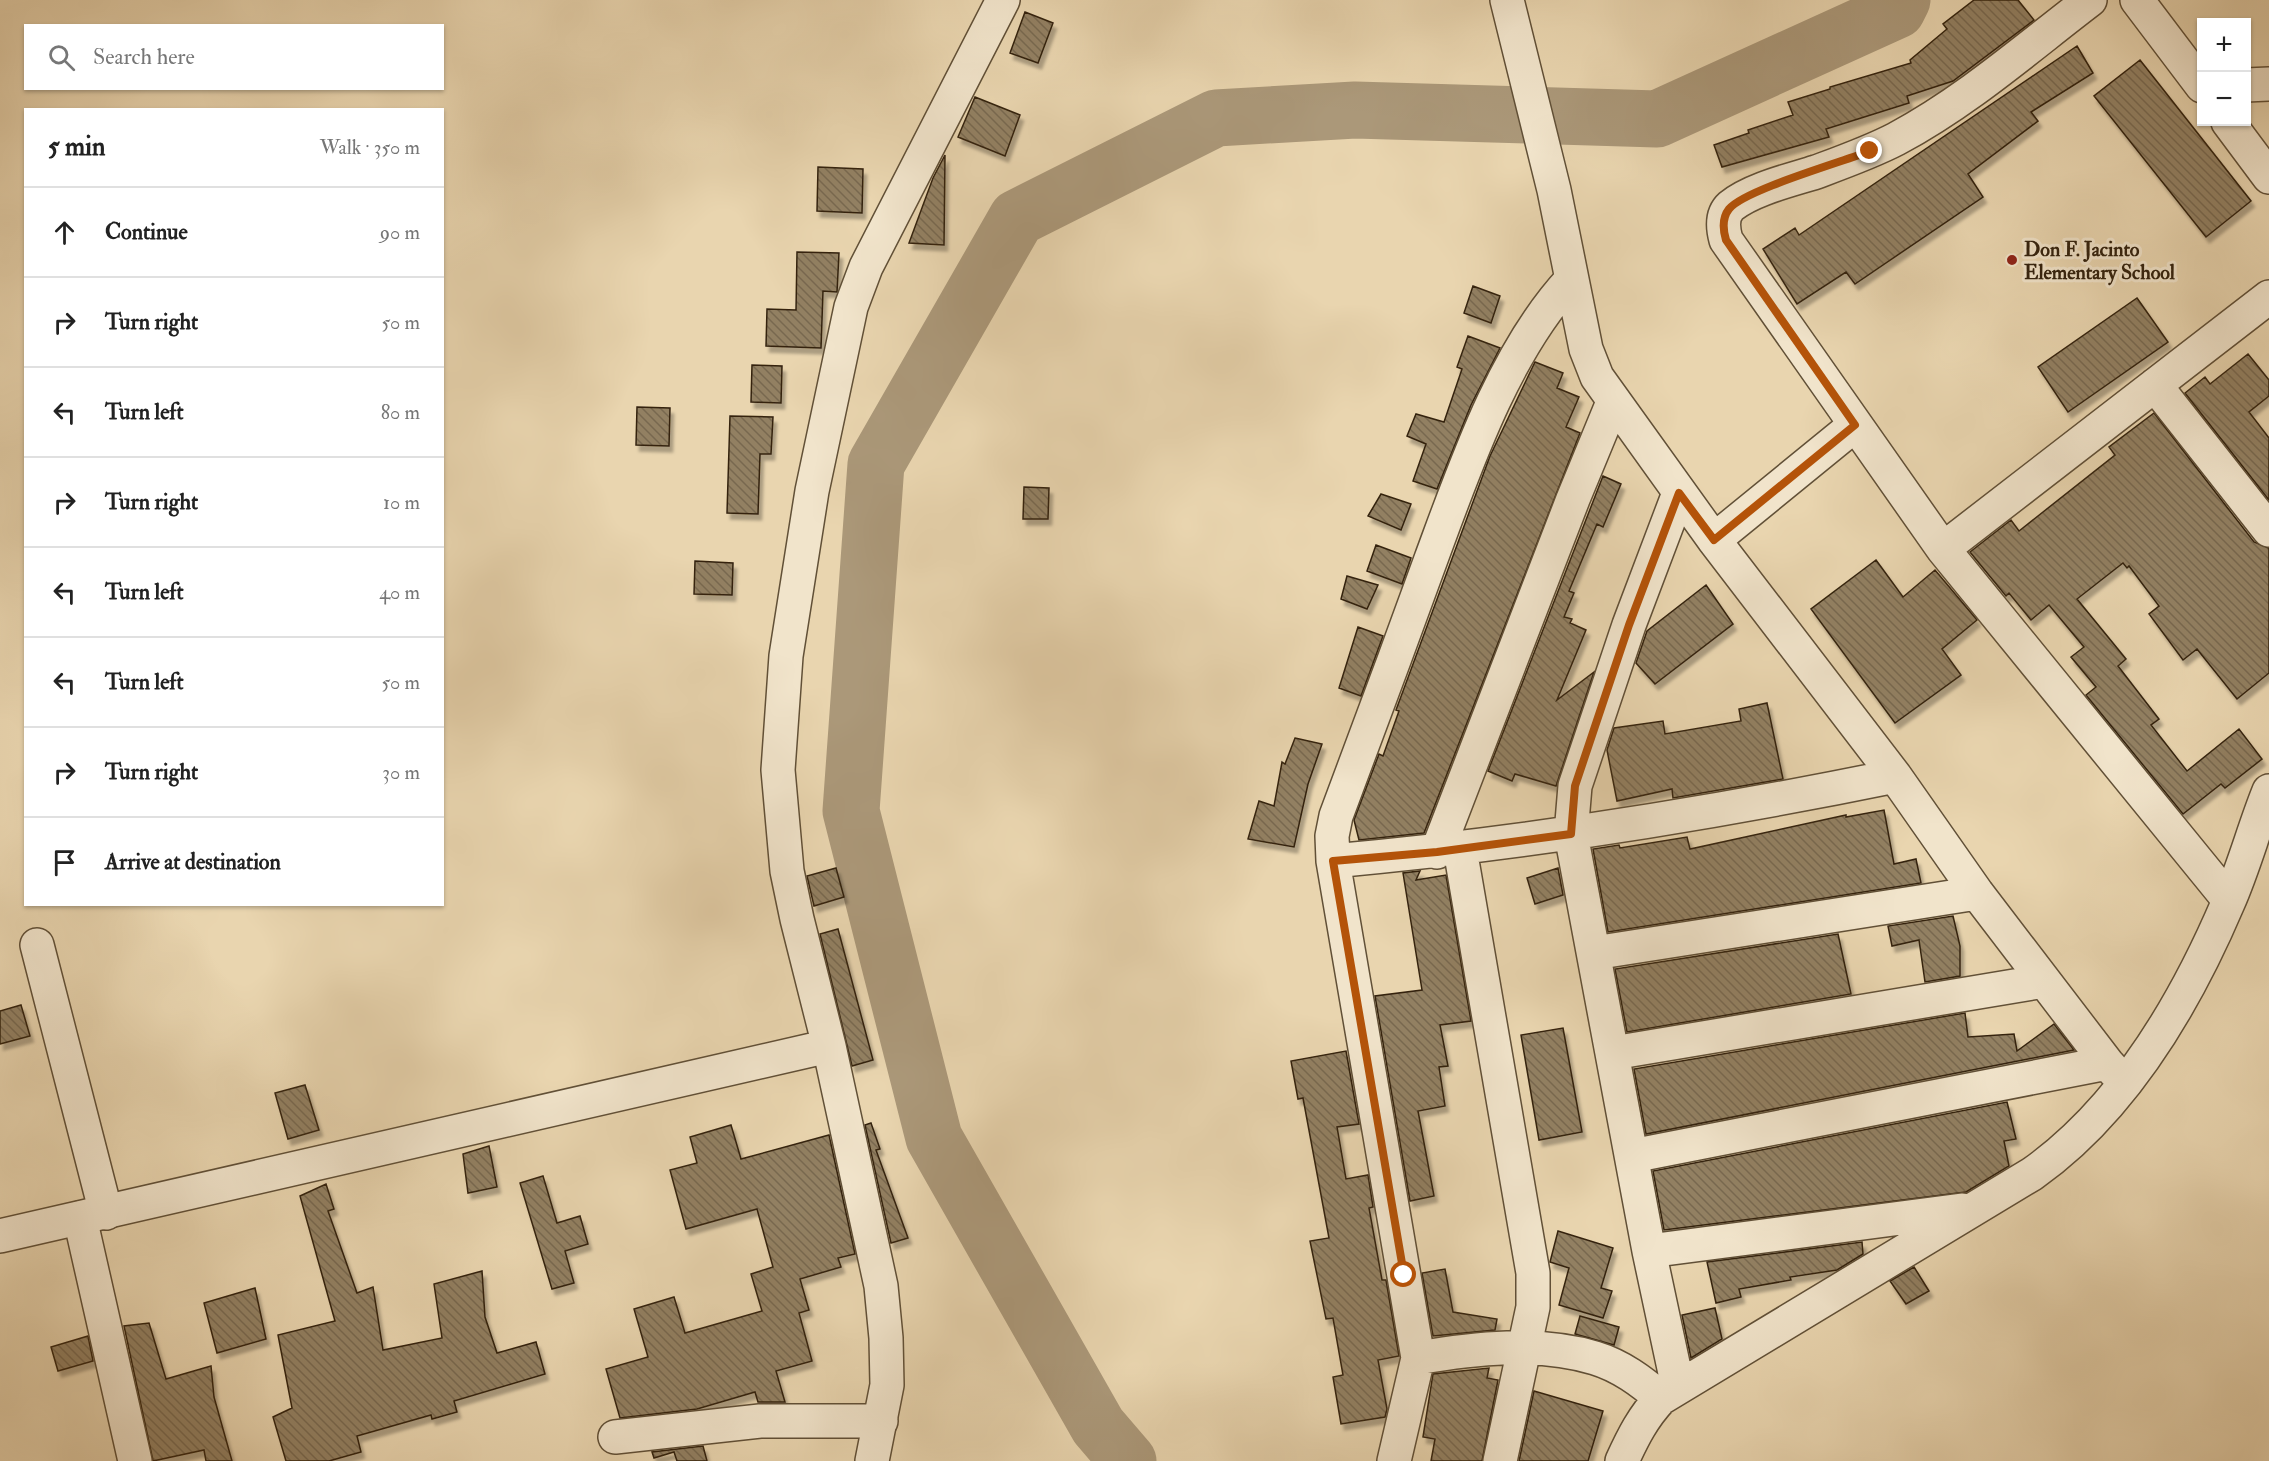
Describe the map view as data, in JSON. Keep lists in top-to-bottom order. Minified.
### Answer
{"places":["Don F. Jacinto Elementary School"],"page":{"map_buttons":["+","−"],"search":"Search here","heading":["5 min","Walk · 350 m"],"list":[["Continue","90 m"],["Turn right","50 m"],["Turn left","80 m"],["Turn right","10 m"],["Turn left","40 m"],["Turn left","50 m"],["Turn right","30 m"],"Arrive at destination"]}}
